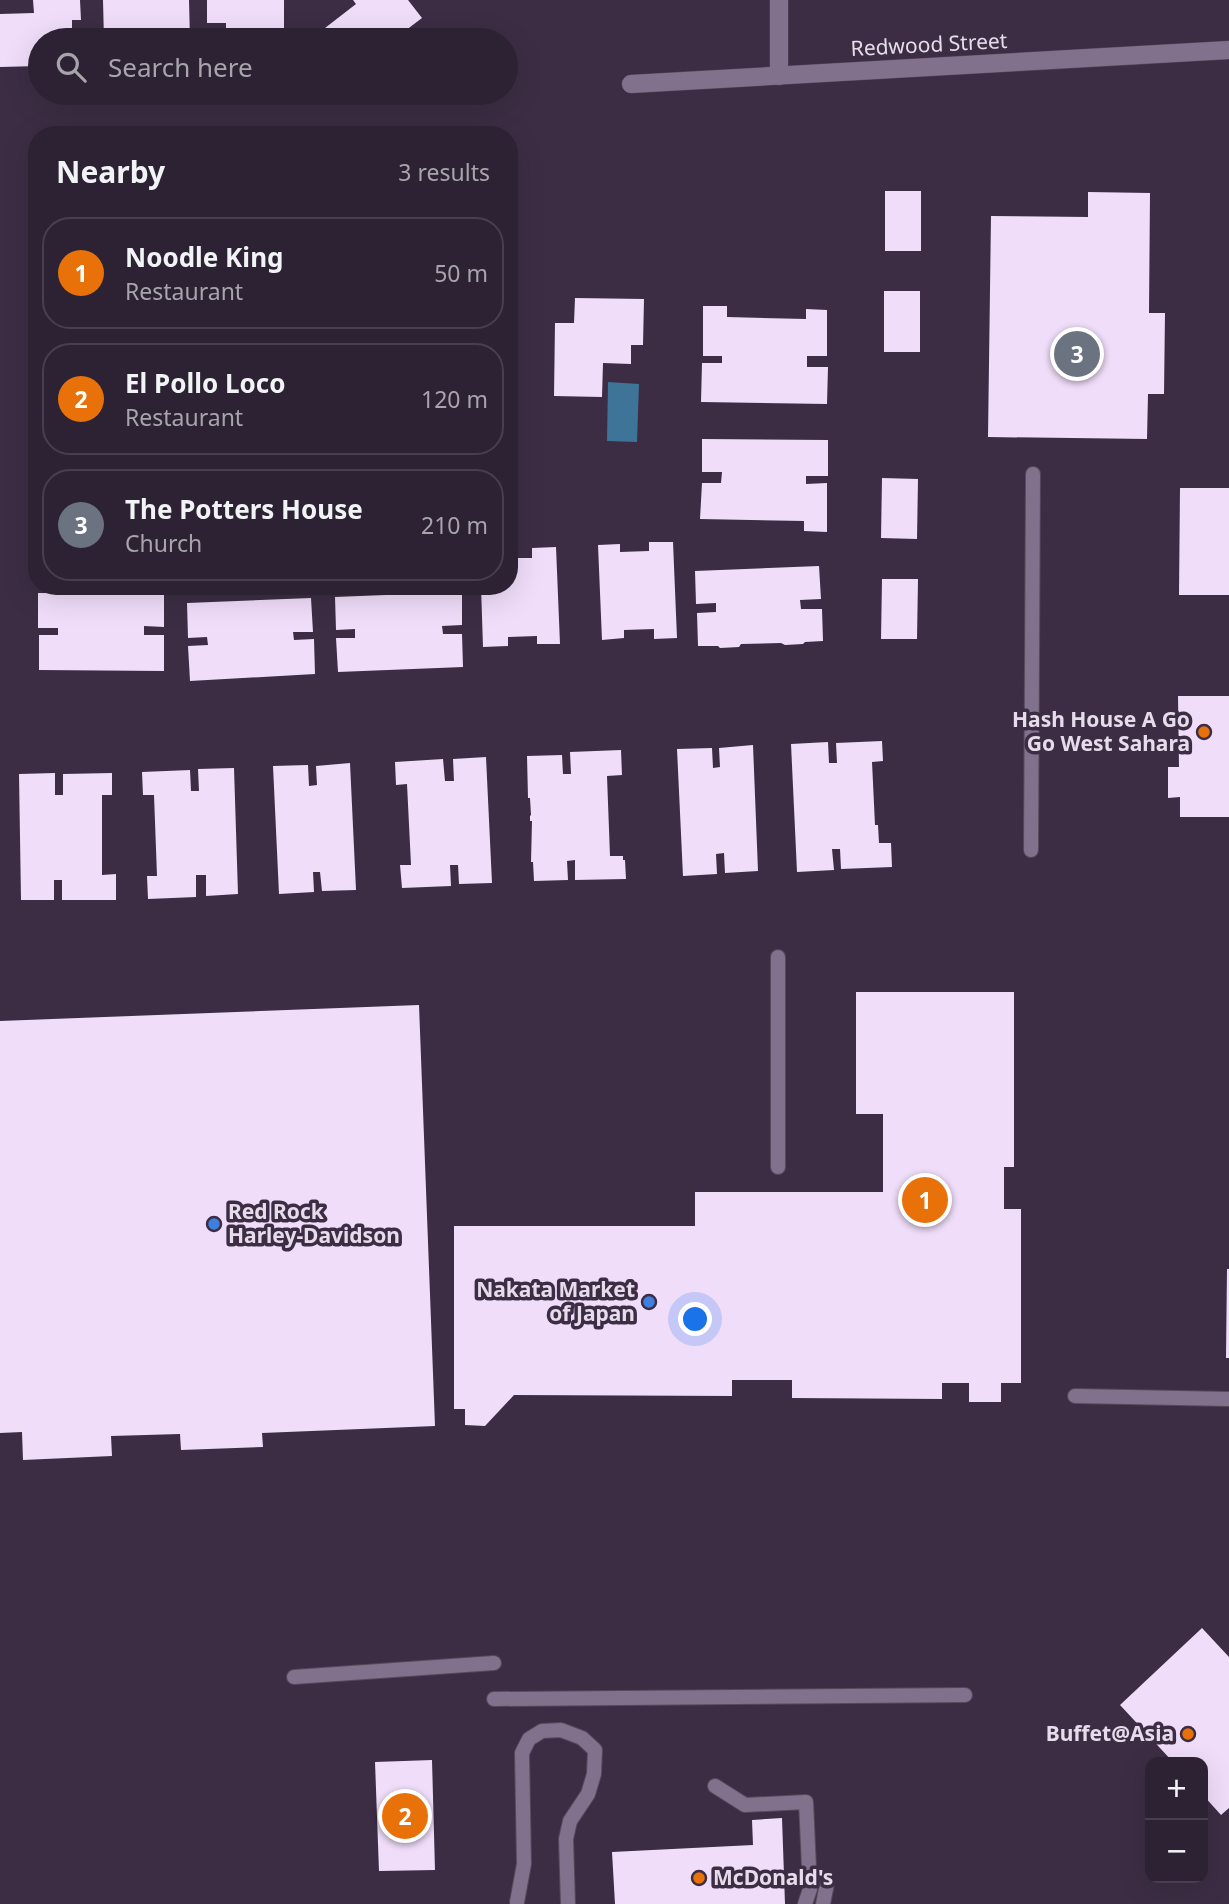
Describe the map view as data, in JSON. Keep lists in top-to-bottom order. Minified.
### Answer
{"streets":{"street":["Redwood Street"]},"places":["Hash House A Go Go West Sahara","Red Rock Harley-Davidson","Nakata Market of Japan","Buffet@Asia","McDonald's"],"page":{"search":"Search here","heading":["Nearby","3 results"],"list":[{"mark":"1","name":"Noodle King","note":"Restaurant","value":"50 m"},{"mark":"2","name":"El Pollo Loco","note":"Restaurant","value":"120 m"},{"mark":"3","name":"The Potters House","note":"Church","value":"210 m"}],"pins":["3","1","2"],"map_buttons":["+","−"]}}
